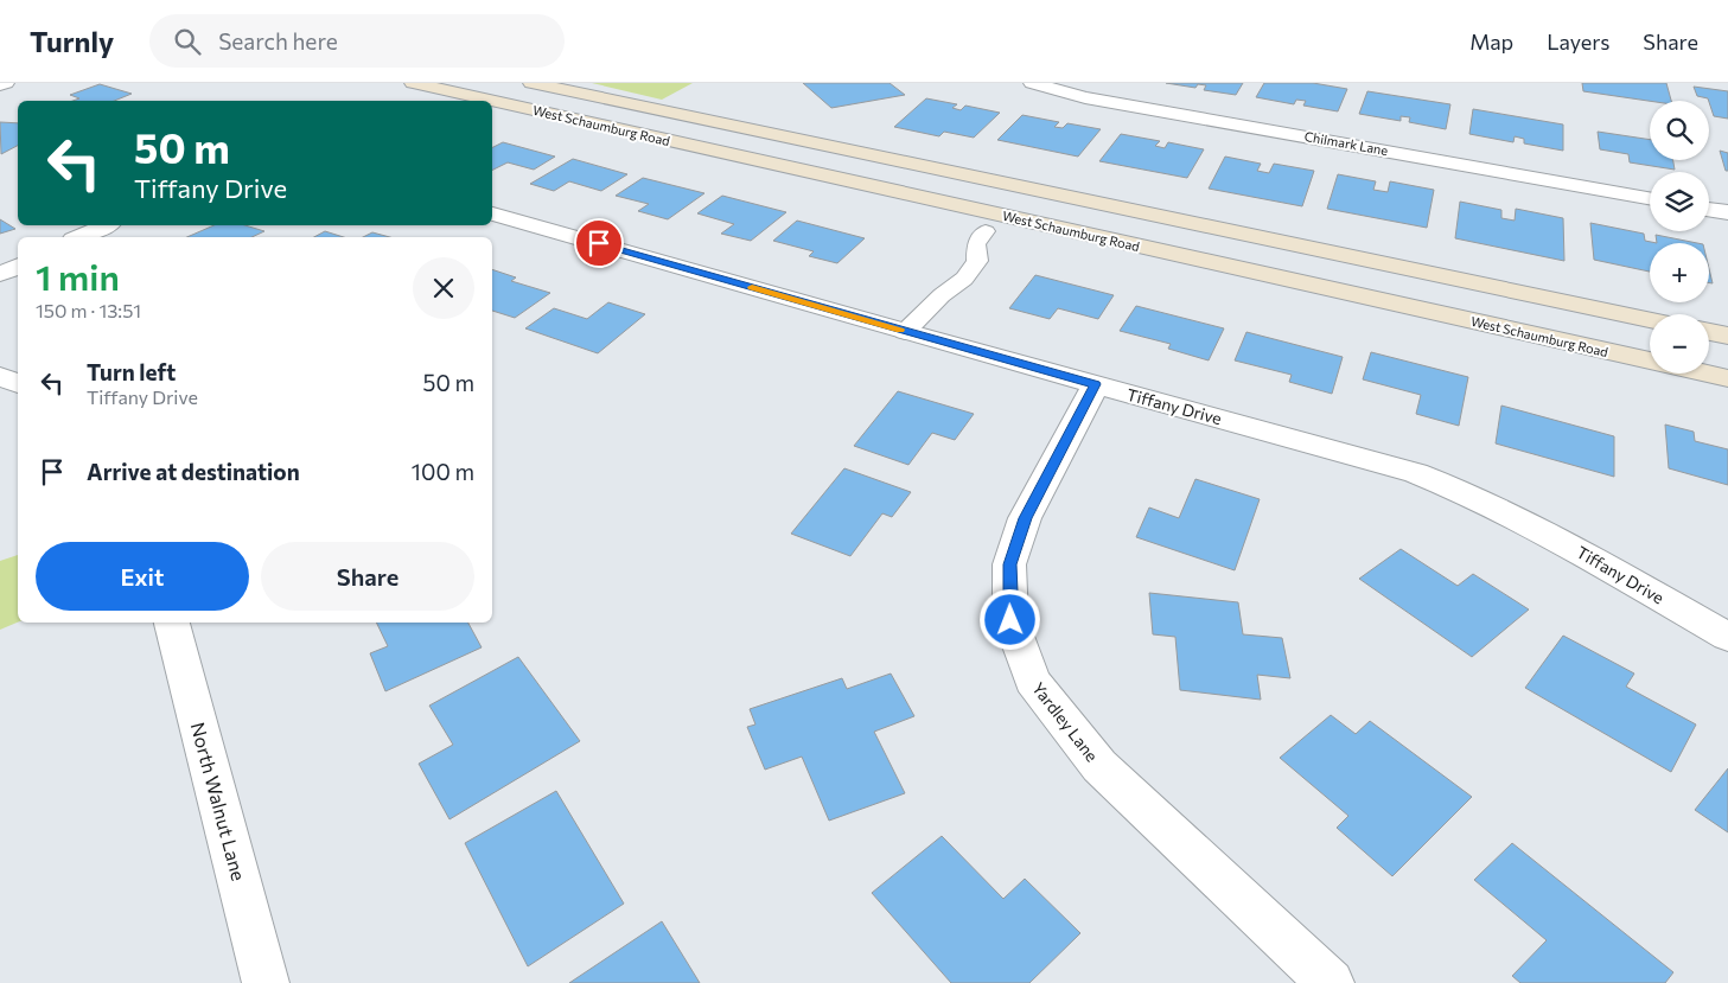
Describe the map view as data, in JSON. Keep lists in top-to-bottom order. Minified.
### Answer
{"streets":{"main road":["West Schaumburg Road"],"street":["Chilmark Lane","Tiffany Drive","Yardley Lane","North Walnut Lane"]},"crossings":[["Tiffany Drive","Yardley Lane"]],"page":{"header":"Turnly","search":"Search here","nav":["Map","Layers","Share"],"map_buttons":["+","−"],"turn":["50 m","Tiffany Drive"],"heading":["1 min","150 m · 13:51"],"list":[{"name":"Turn left","note":"Tiffany Drive","value":"50 m"},{"name":"Arrive at destination","value":"100 m"}],"buttons":["Exit","Share"]}}
